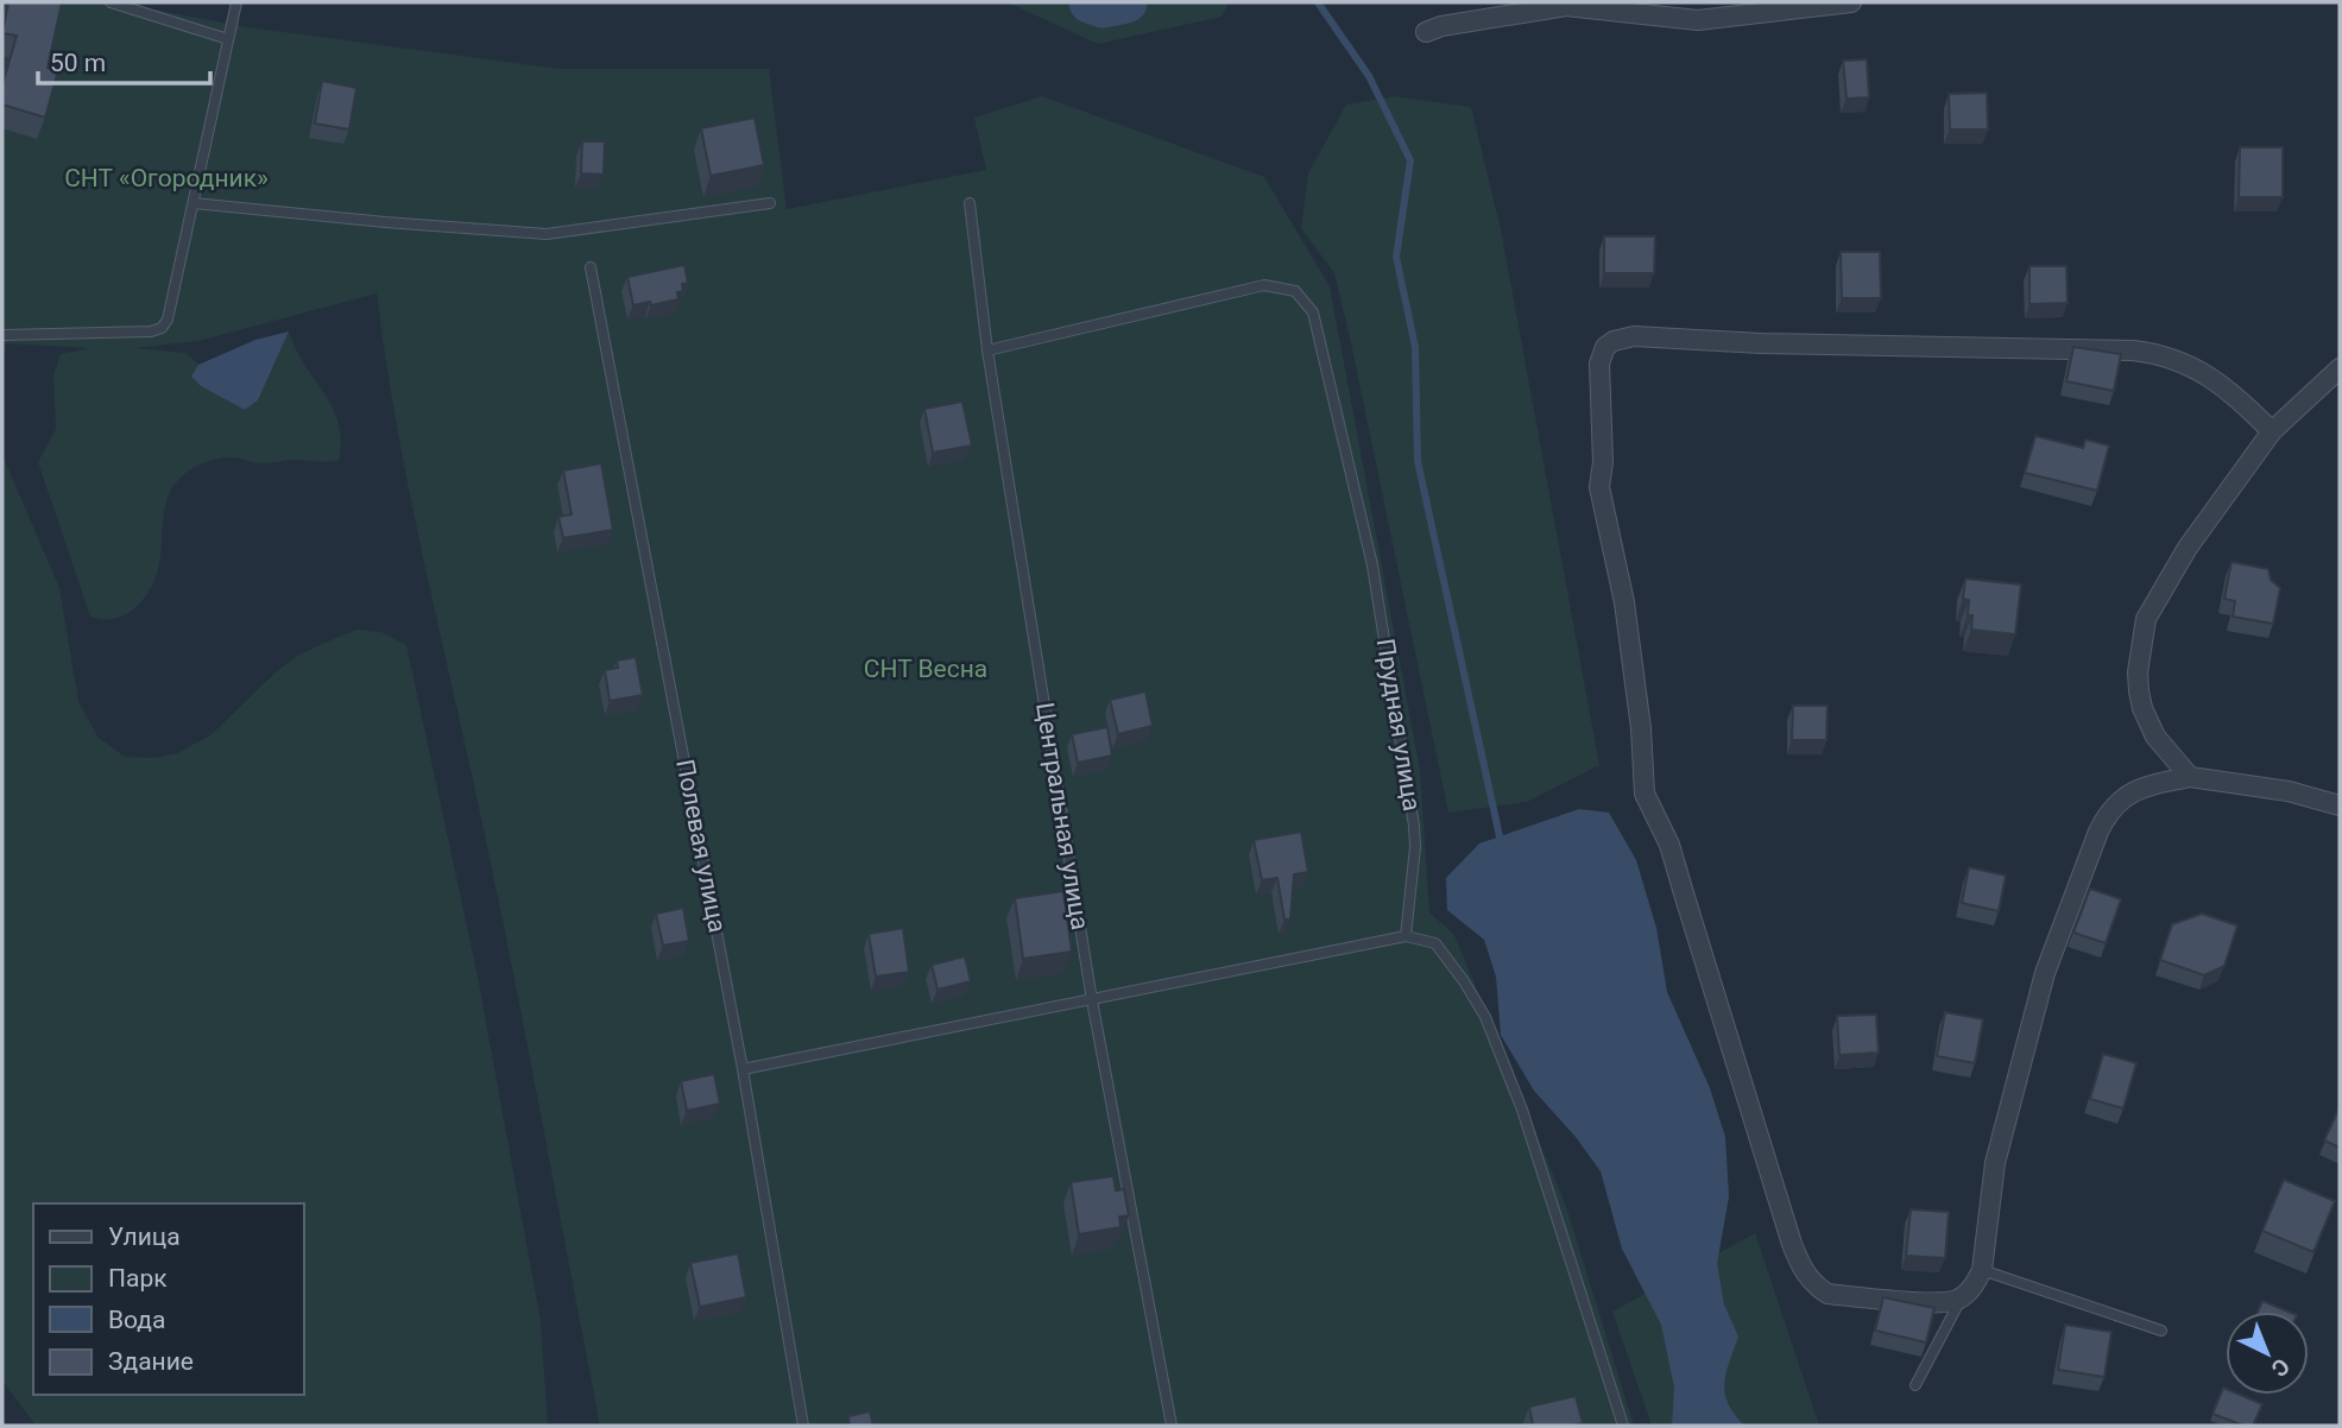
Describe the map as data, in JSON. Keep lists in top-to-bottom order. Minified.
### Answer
{"streets":{"lane":["Прудная улица","Центральная улица","Полевая улица"]},"crossings":[["Прудная улица","Центральная улица"]],"parks":["СНТ «Огородник»","СНТ Весна"],"legend":["Улица","Парк","Вода","Здание"],"scale_bar":"50 m","north":"bottom right"}
